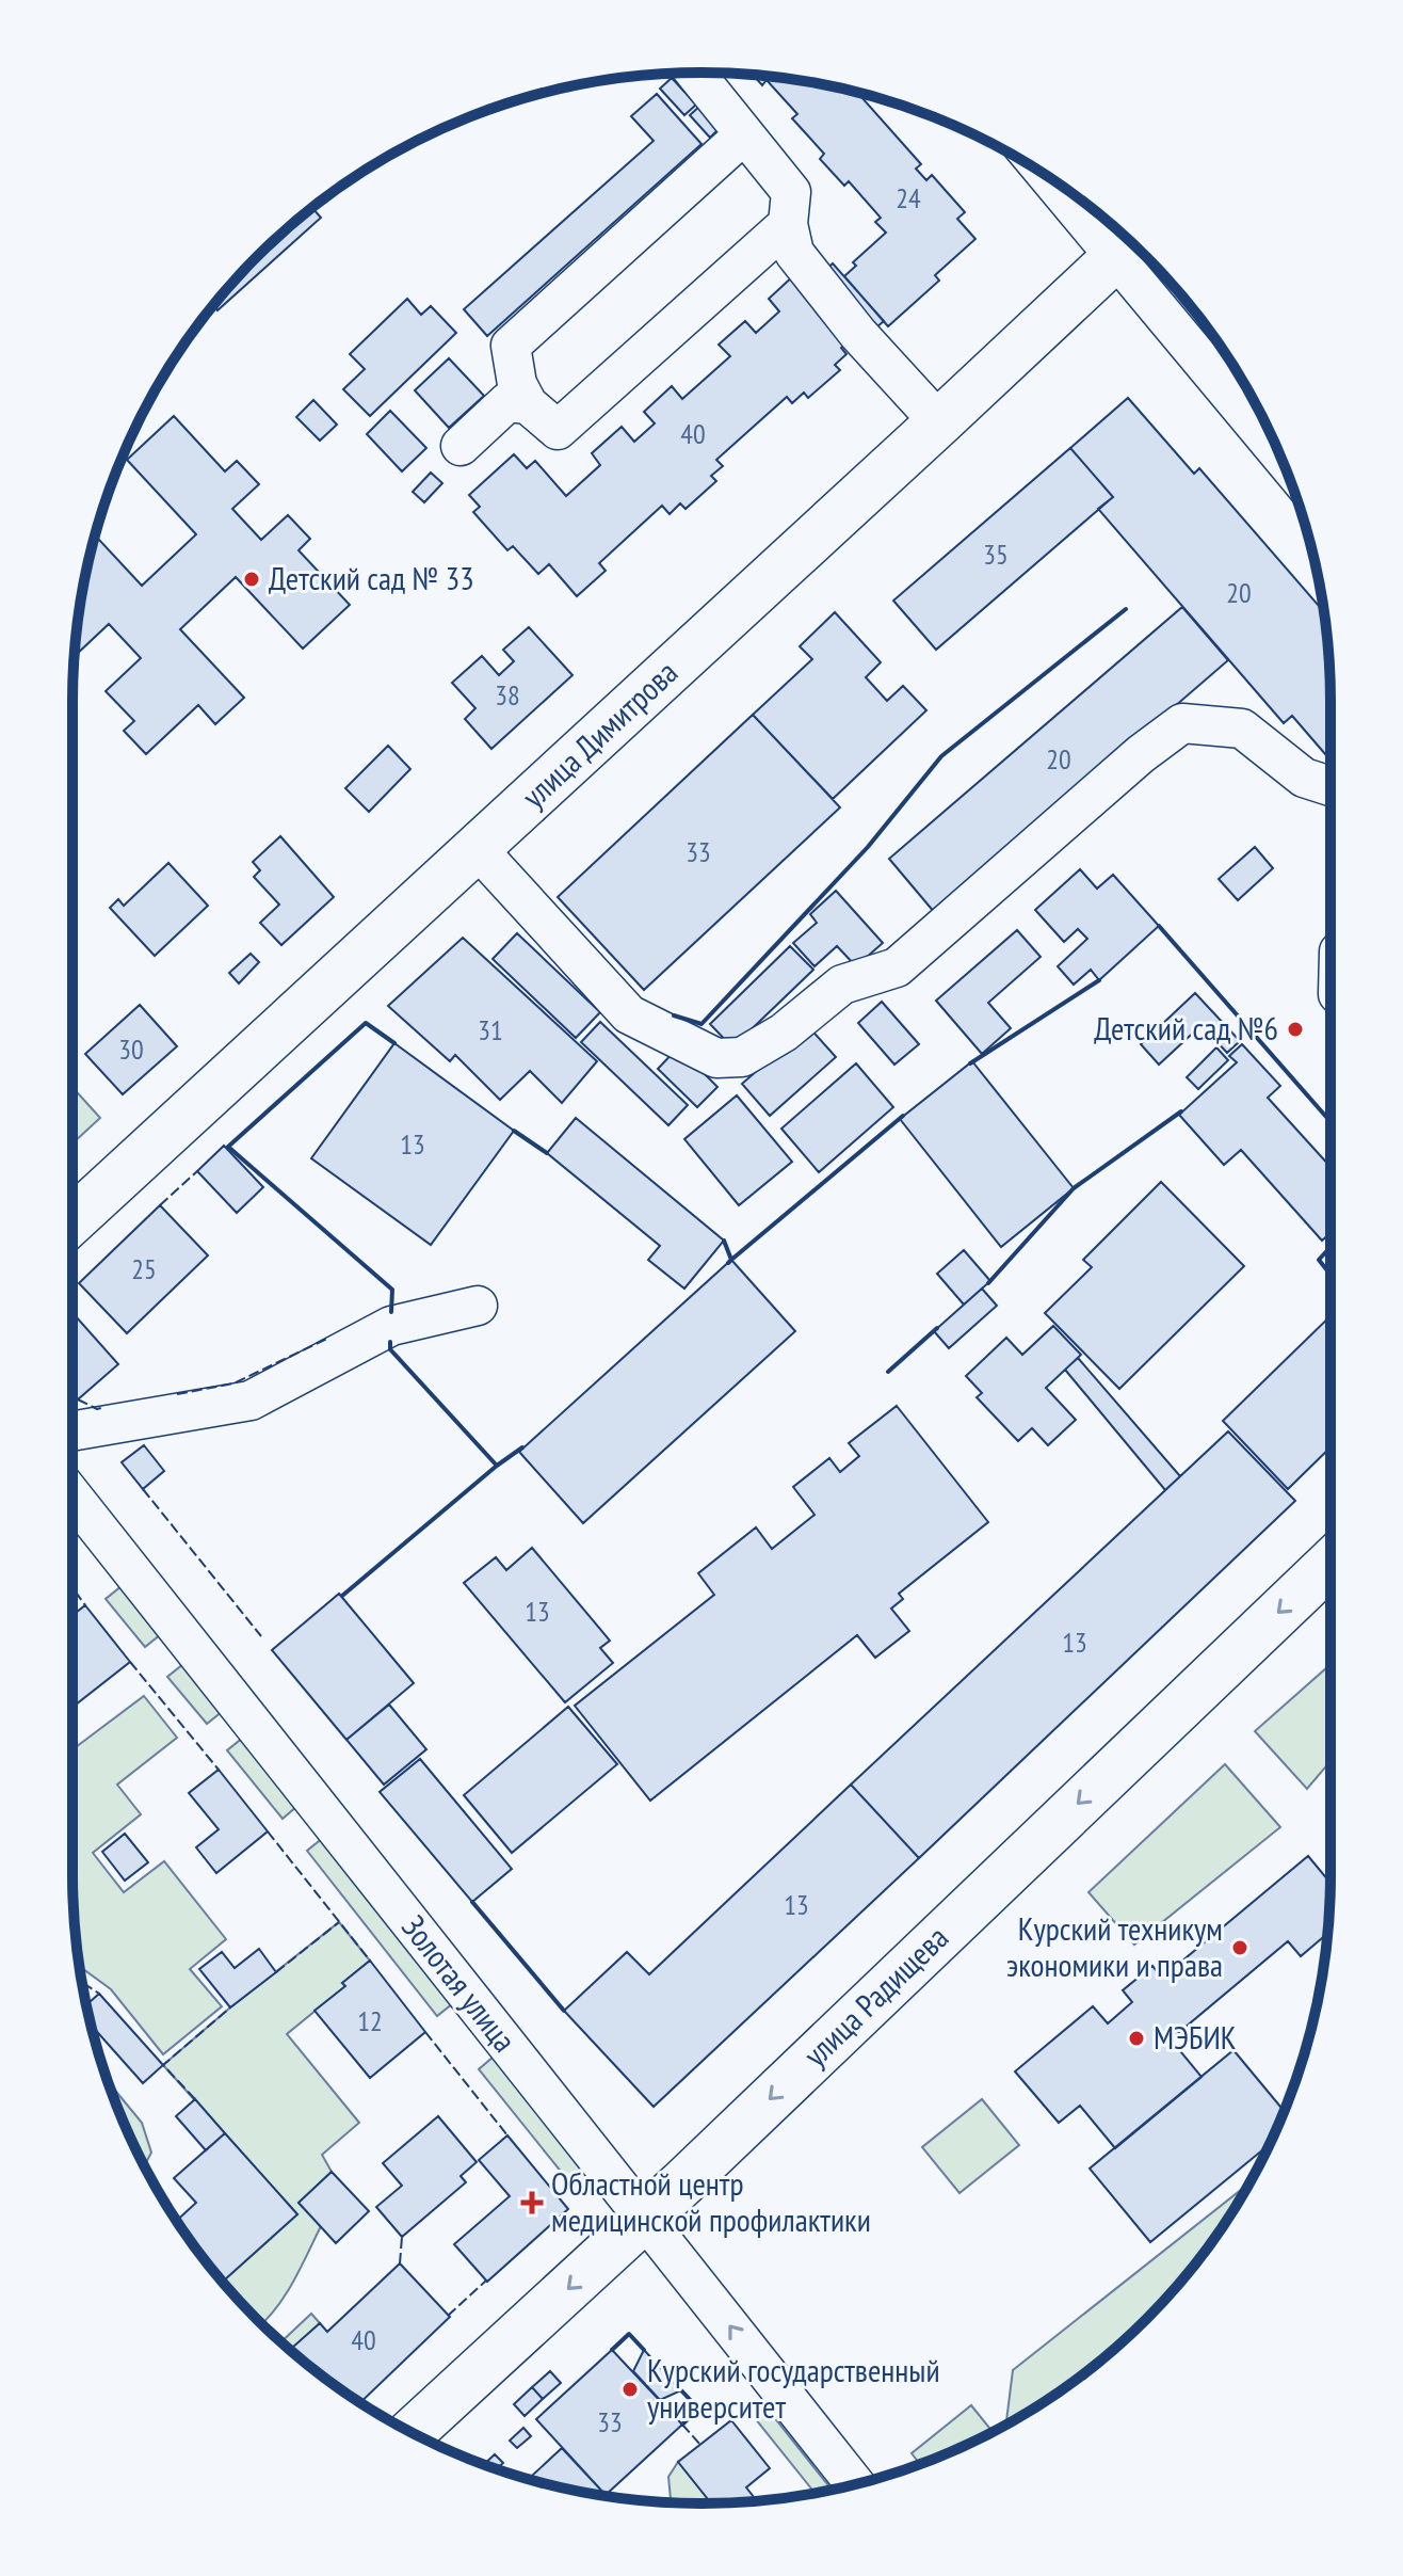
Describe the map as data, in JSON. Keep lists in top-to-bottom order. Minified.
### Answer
{"streets":{"main road":["улица Димитрова","улица Радищева"],"street":["Золотая улица"]},"crossings":[["Золотая улица","улица Радищева"]],"one_way":["улица Радищева"],"places":{"other":["Детский сад № 33","Детский сад №6","Курский техникум экономики и права","МЭБИК","Курский государственный университет"],"health":["Областной центр медицинской профилактики"]},"house_numbers":["24","40","35","20","38","20","33","31","30","13","25","13","13","13","12","40","33"]}
